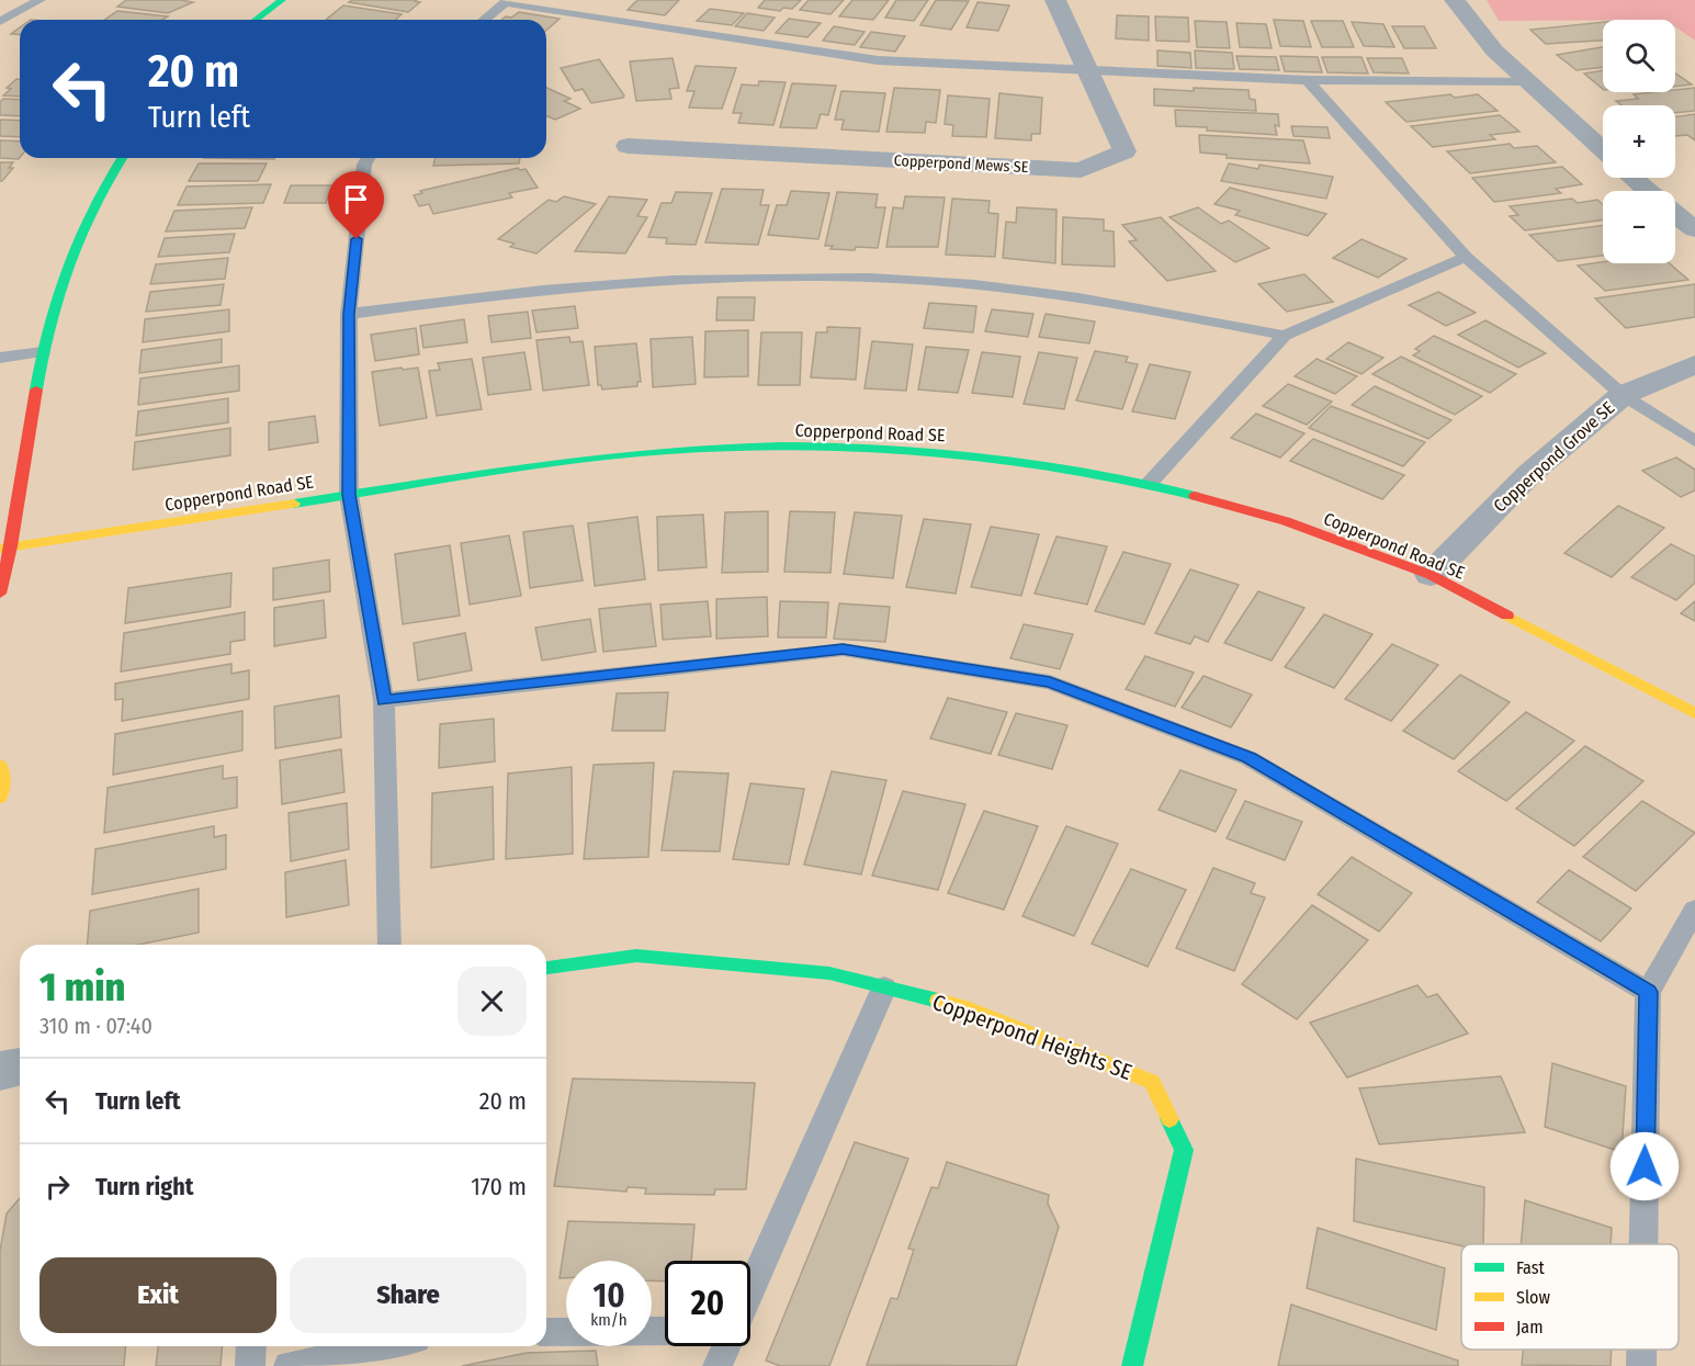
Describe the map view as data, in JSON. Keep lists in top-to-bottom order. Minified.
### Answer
{"streets":{"street":["Copperpond Mews SE","Copperpond Road SE","Copperpond Grove SE","Copperpond Heights SE"]},"crossings":[["Copperpond Road SE","Copperpond Grove SE"]],"legend":["Fast","Slow","Jam"],"page":{"map_buttons":["+","−"],"turn":["20 m","Turn left"],"heading":["1 min","310 m · 07:40"],"list":[{"name":"Turn left","value":"20 m"},{"name":"Turn right","value":"170 m"}],"buttons":["Exit","Share"],"speed":"10 km/h","limit":"20"}}
